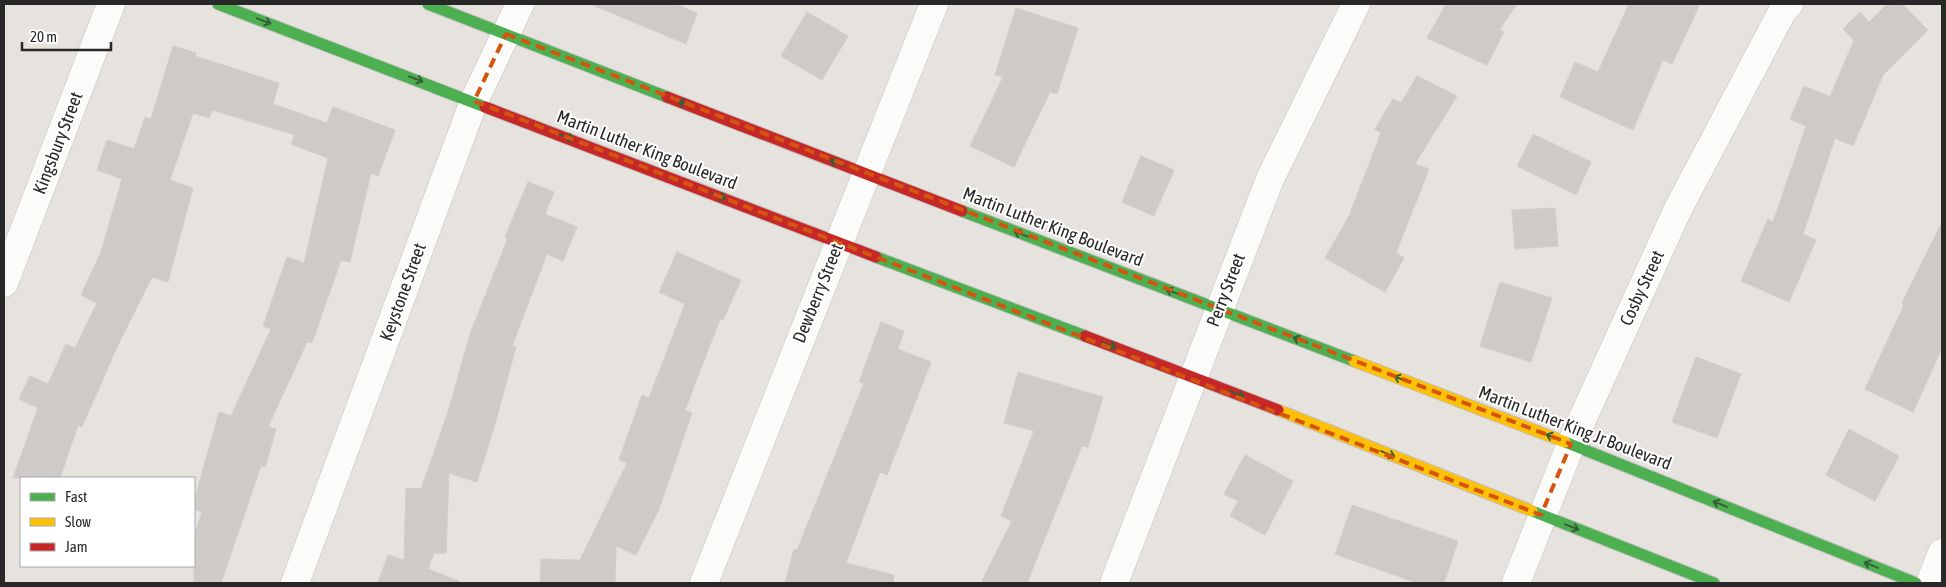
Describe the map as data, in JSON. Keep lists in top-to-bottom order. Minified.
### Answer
{"streets":{"main road":["Martin Luther King Boulevard","Martin Luther King Jr Boulevard"],"street":["Kingsbury Street","Cosby Street","Perry Street","Keystone Street","Dewberry Street"]},"crossings":[["Martin Luther King Boulevard","Perry Street"],["Martin Luther King Boulevard","Keystone Street"],["Martin Luther King Boulevard","Dewberry Street"],["Martin Luther King Boulevard","Martin Luther King Jr Boulevard"],["Cosby Street","Martin Luther King Jr Boulevard"],["Perry Street","Martin Luther King Jr Boulevard"]],"legend":["Fast","Slow","Jam"],"scale_bar":"20 m"}
